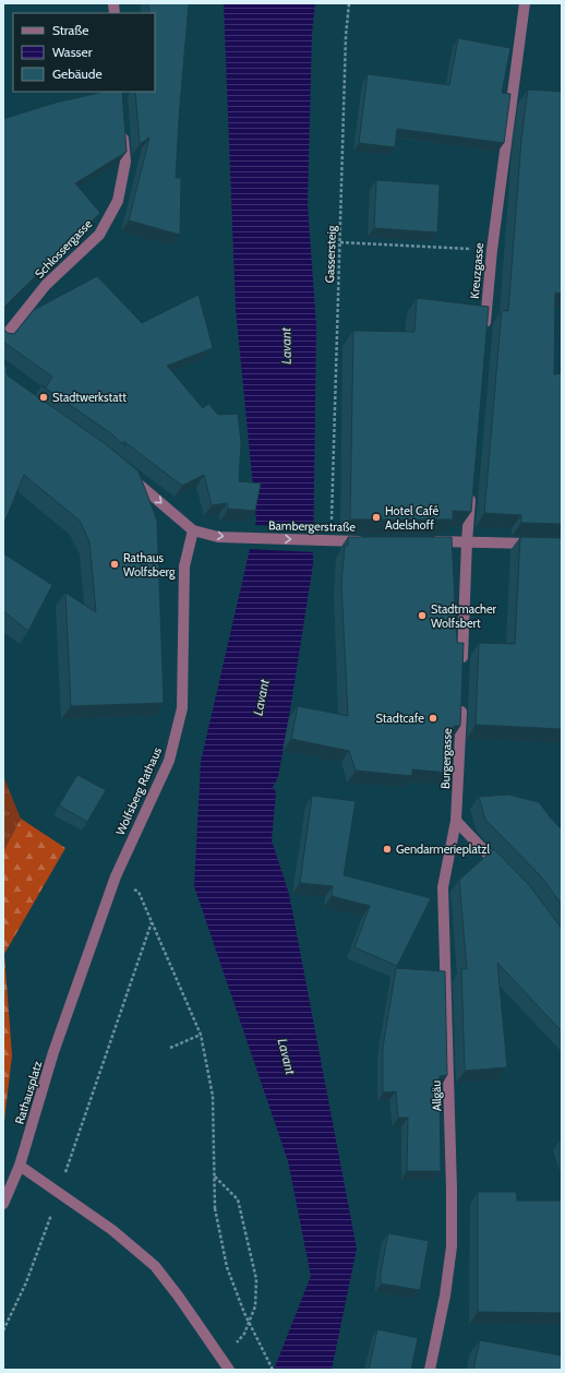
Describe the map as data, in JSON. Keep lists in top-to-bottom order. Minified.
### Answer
{"streets":{"street":["Schlossergasse","Kreuzgasse","Bambergerstraße","Burgergasse","Wolfsberg Rathaus","Rathausplatz","Allgäu"],"path":["Gassersteig"]},"crossings":[["Bambergerstraße","Wolfsberg Rathaus"],["Burgergasse","Allgäu"],["Wolfsberg Rathaus","Rathausplatz"]],"one_way":["Bambergerstraße"],"water":["Lavant"],"places":["Stadtwerkstatt","Hotel Café Adelshoff","Rathaus Wolfsberg","Stadtmacher Wolfsbert","Stadtcafe","Gendarmerieplatzl"],"legend":["Straße","Wasser","Gebäude"]}
